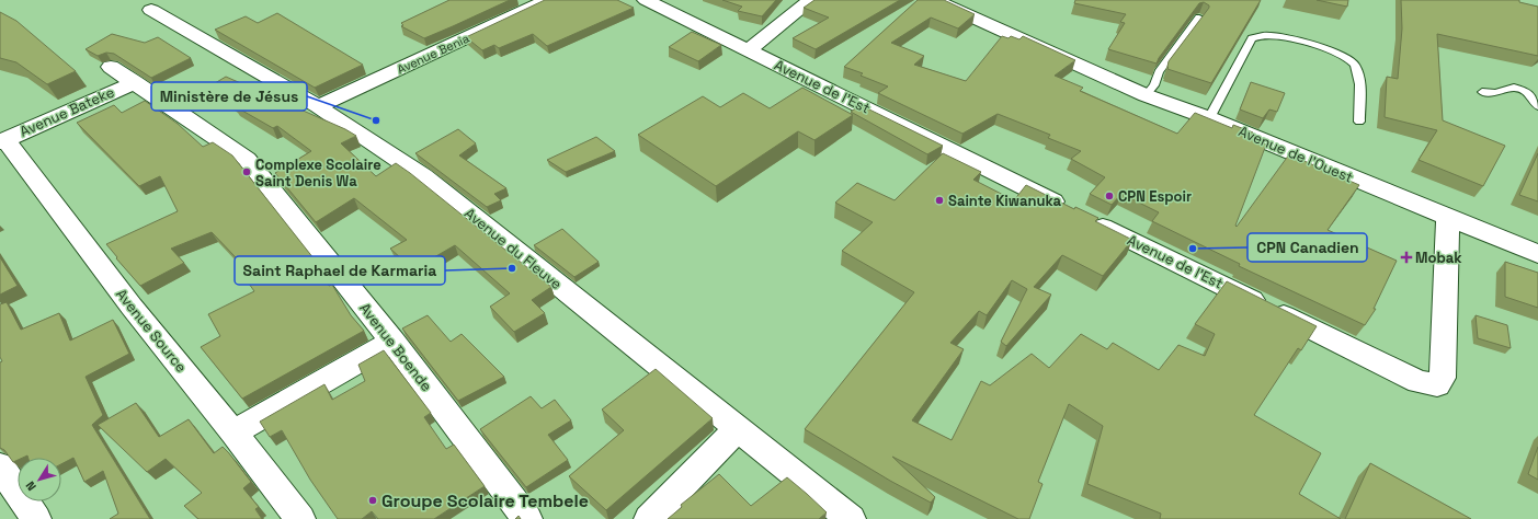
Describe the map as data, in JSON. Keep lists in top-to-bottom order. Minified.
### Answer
{"streets":{"street":["Avenue Benia","Avenue de l'Est","Avenue Bateke","Avenue de l'Ouest","Avenue du Fleuve","Avenue Source","Avenue Boende"]},"crossings":[["Avenue Benia","Avenue du Fleuve"],["Avenue de l'Est","Avenue de l'Ouest"],["Avenue Bateke","Avenue Source"],["Avenue Bateke","Avenue Boende"]],"places":{"other":["Ministère de Jésus","Complexe Scolaire Saint Denis Wa","CPN Espoir","Sainte Kiwanuka","CPN Canadien","Saint Raphael de Karmaria","Groupe Scolaire Tembele"],"health":["Mobak"]},"north":"bottom left"}
